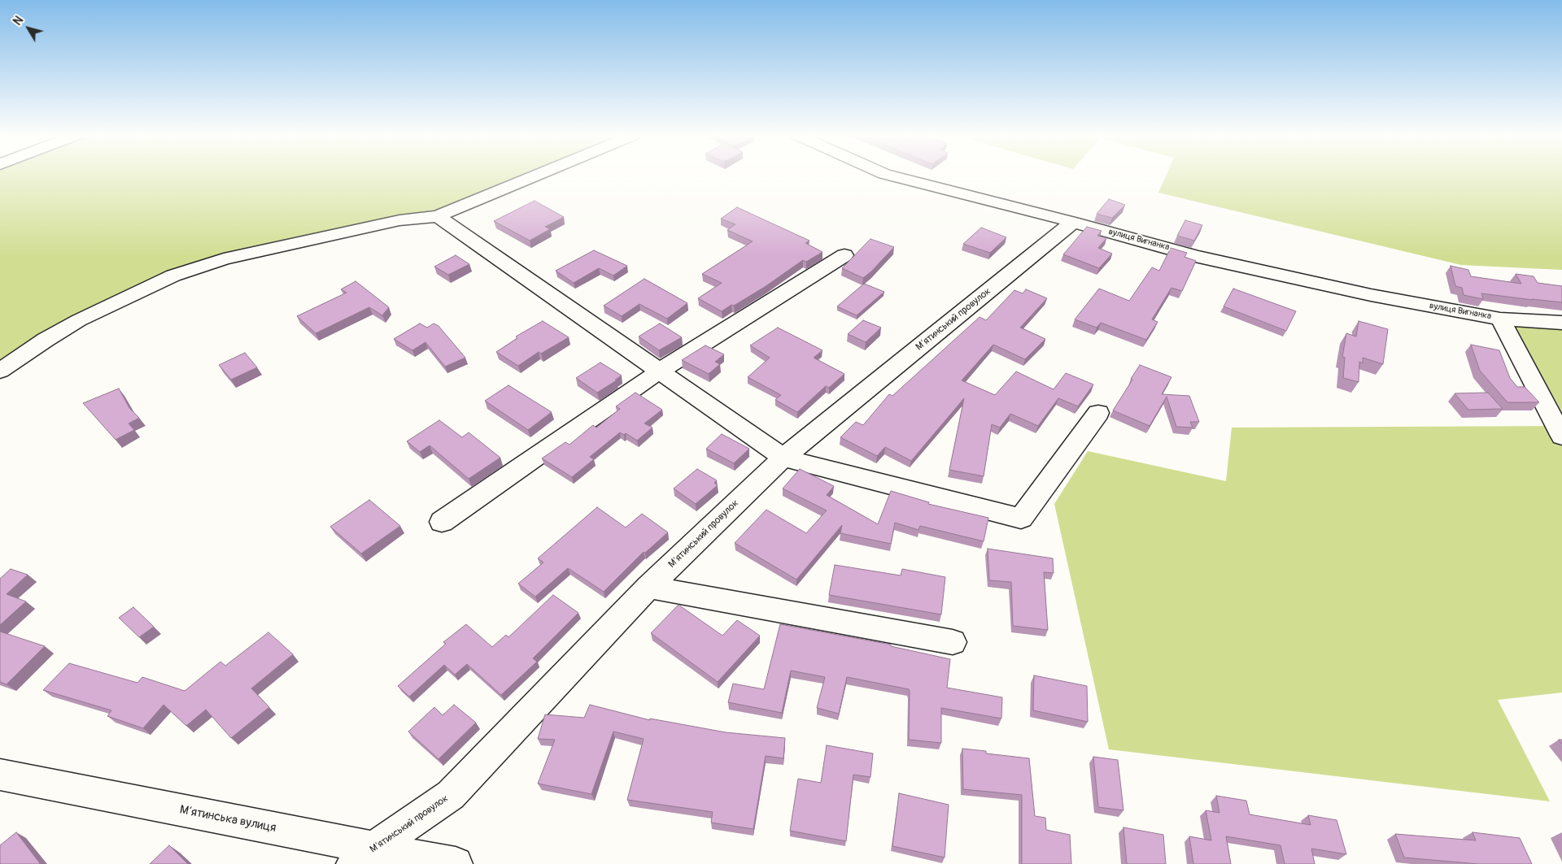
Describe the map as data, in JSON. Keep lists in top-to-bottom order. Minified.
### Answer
{"streets":{"main road":["вулиця Вигнанка","Мʼятинський провулок","Мʼятинська вулиця"]},"crossings":[["вулиця Вигнанка","Мʼятинський провулок"],["Мʼятинський провулок","Мʼятинська вулиця"]],"north":"top left"}
